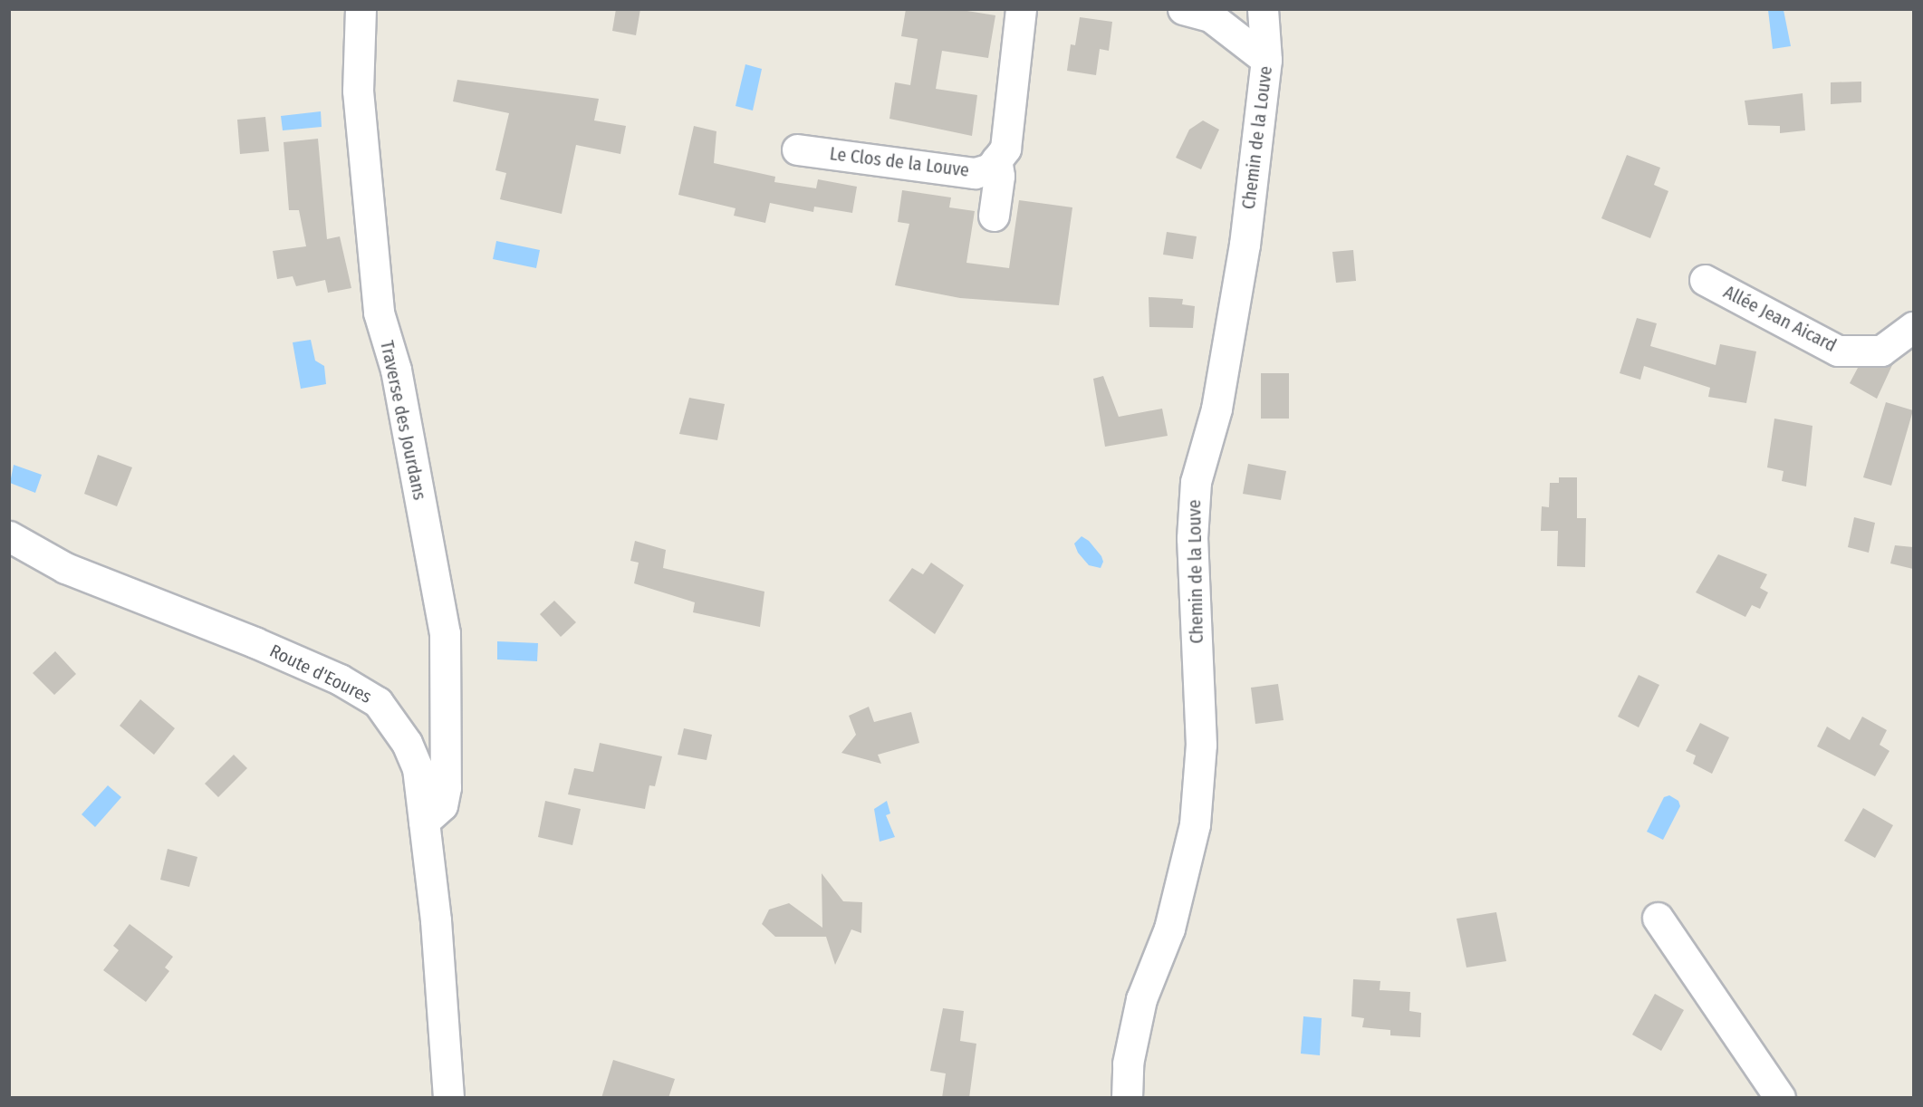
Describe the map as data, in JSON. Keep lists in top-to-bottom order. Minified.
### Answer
{"streets":{"street":["Chemin de la Louve","Le Clos de la Louve","Allée Jean Aicard","Traverse des Jourdans","Route d'Eoures"]},"crossings":[["Traverse des Jourdans","Route d'Eoures"]]}
